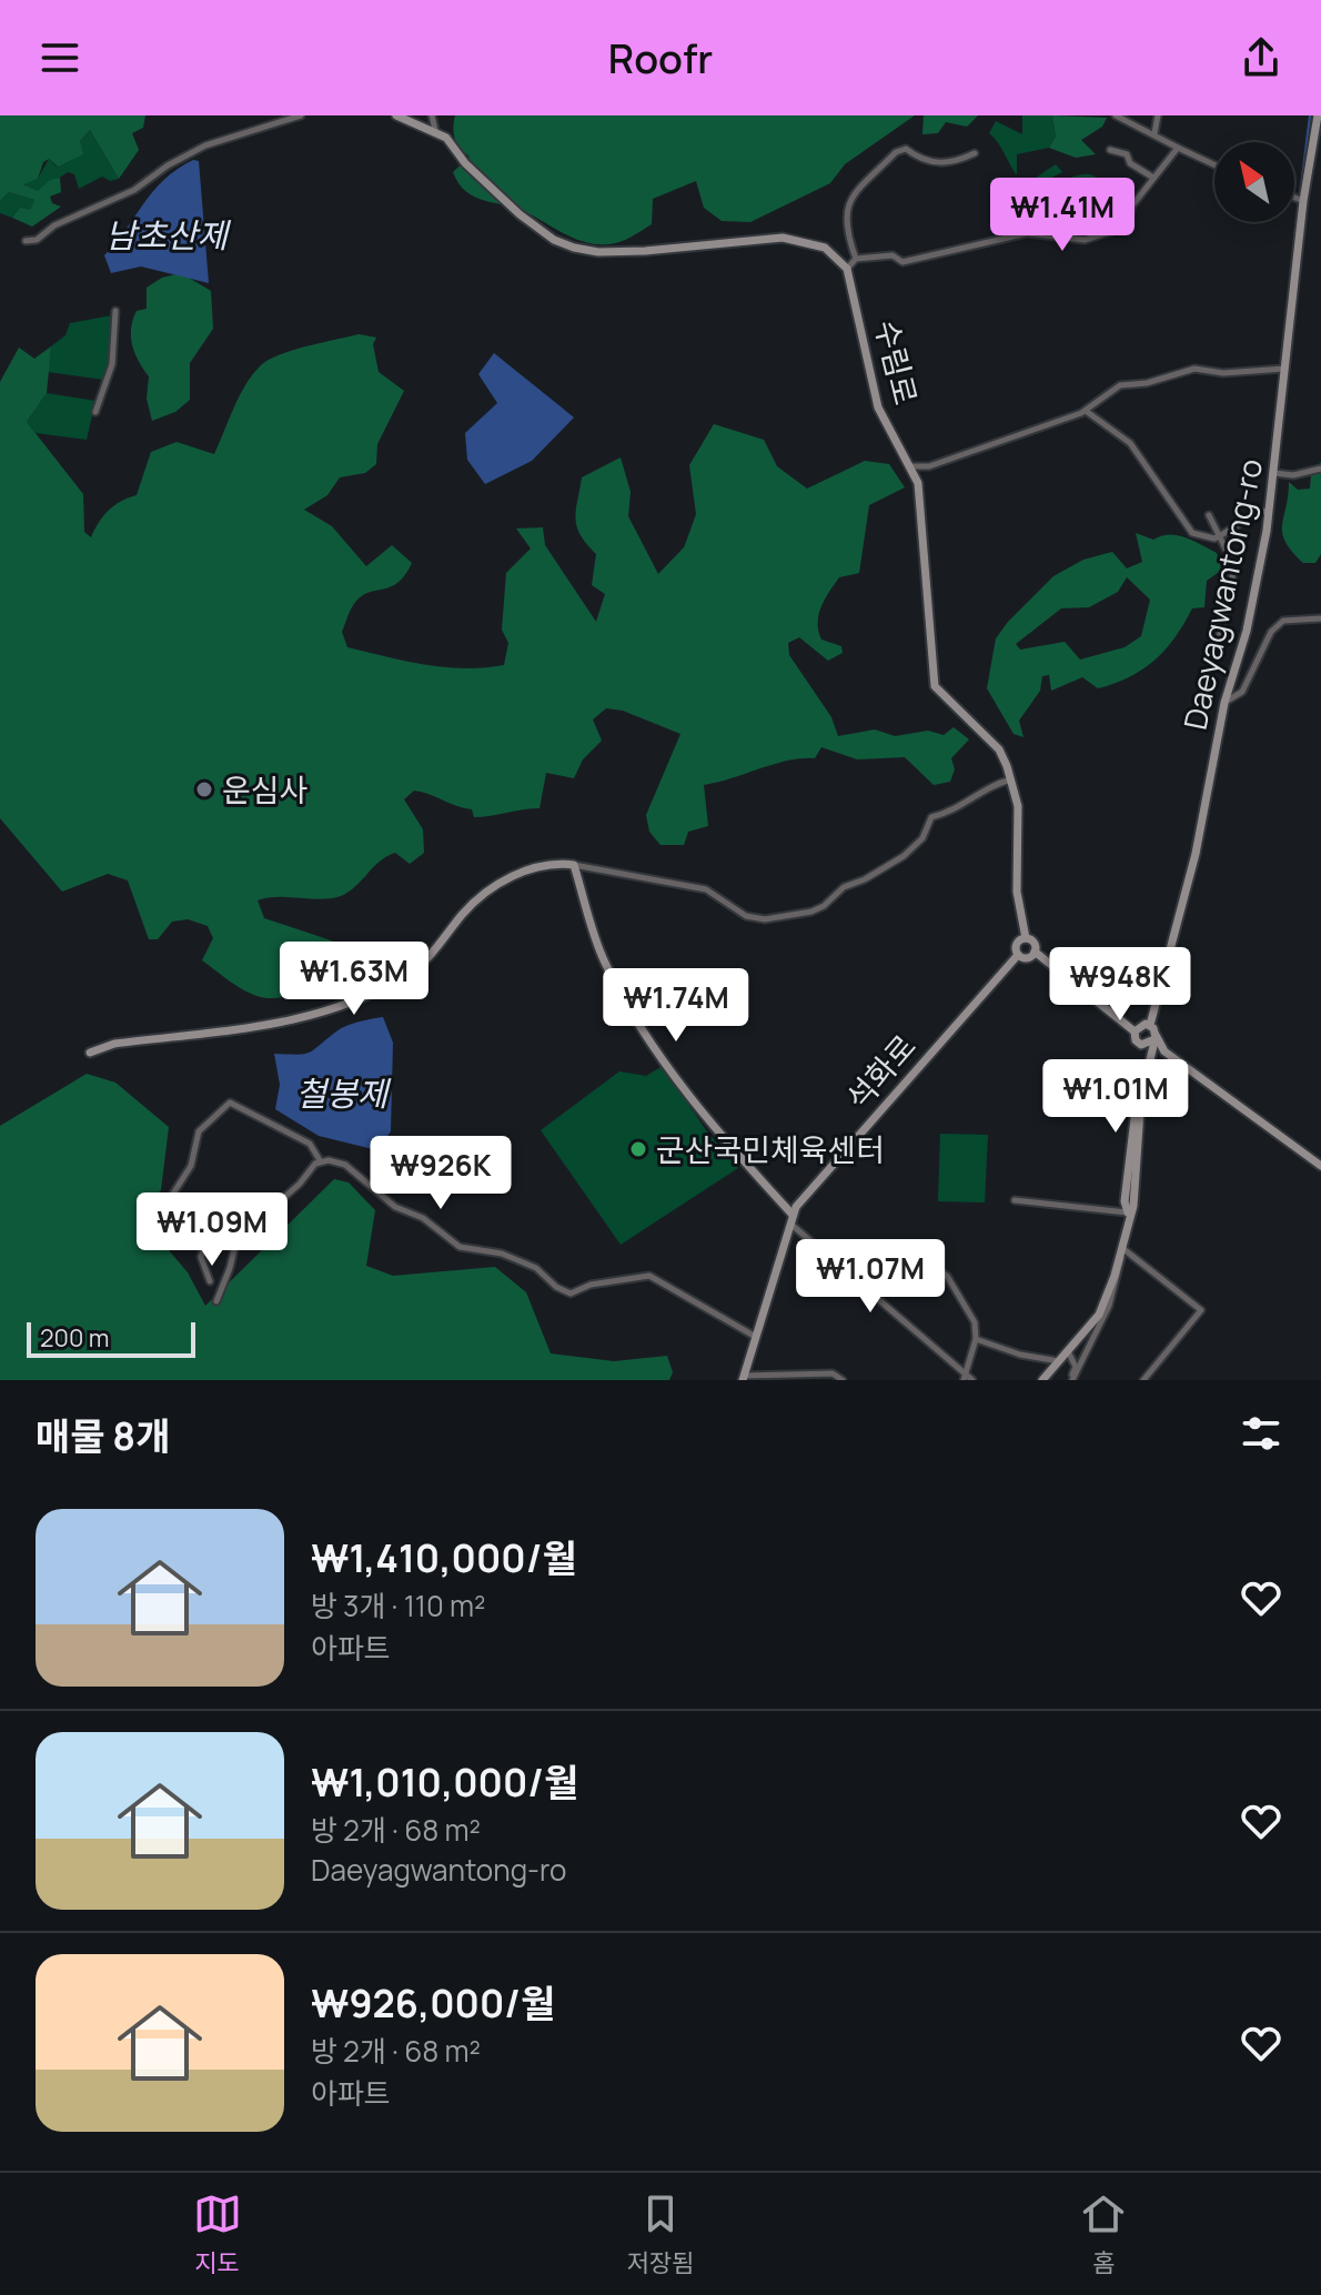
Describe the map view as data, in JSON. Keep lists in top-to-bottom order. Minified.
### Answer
{"streets":{"main road":["수림로","Daeyagwantong-ro","석화로"]},"crossings":[["수림로","석화로"]],"water":["남초산제","철봉제"],"places":["운심사","군산국민체육센터"],"scale_bar":"200 m","north":"top left","page":{"header":"Roofr","price":["₩1.41M","₩1.63M","₩948K","₩1.74M","₩1.01M","₩926K","₩1.09M","₩1.07M"],"scale":"200 m","heading":"매물 8개","list":[{"name":"₩1,410,000/월","note":"방 3개 · 110 m² · 아파트"},{"name":"₩1,010,000/월","note":"방 2개 · 68 m² · Daeyagwantong-ro"},{"name":"₩926,000/월","note":"방 2개 · 68 m² · 아파트"}],"tabs":["지도","저장됨","홈"]}}
